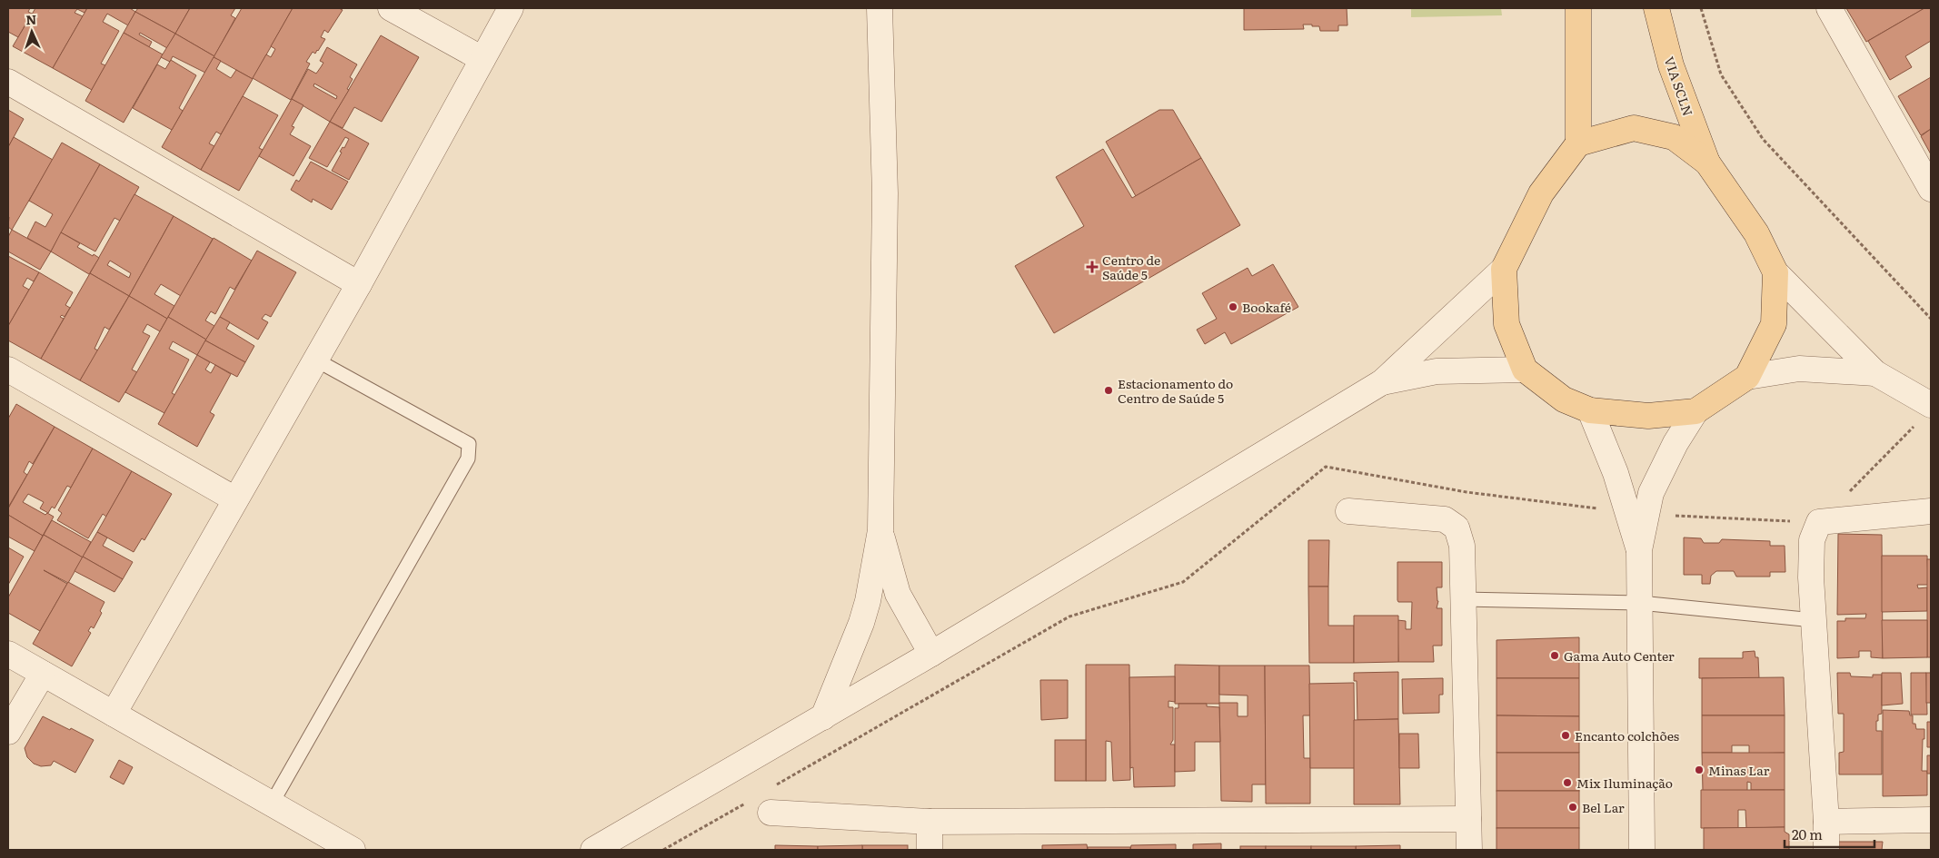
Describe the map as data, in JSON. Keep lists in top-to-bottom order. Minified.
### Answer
{"streets":{"main road":["VIA SCLN"]},"places":{"health":["Centro de Saúde 5"],"other":["Bookafé","Estacionamento do Centro de Saúde 5","Gama Auto Center","Encanto colchões","Minas Lar","Mix Iluminação","Bel Lar"]},"scale_bar":"20 m","north":"top"}
